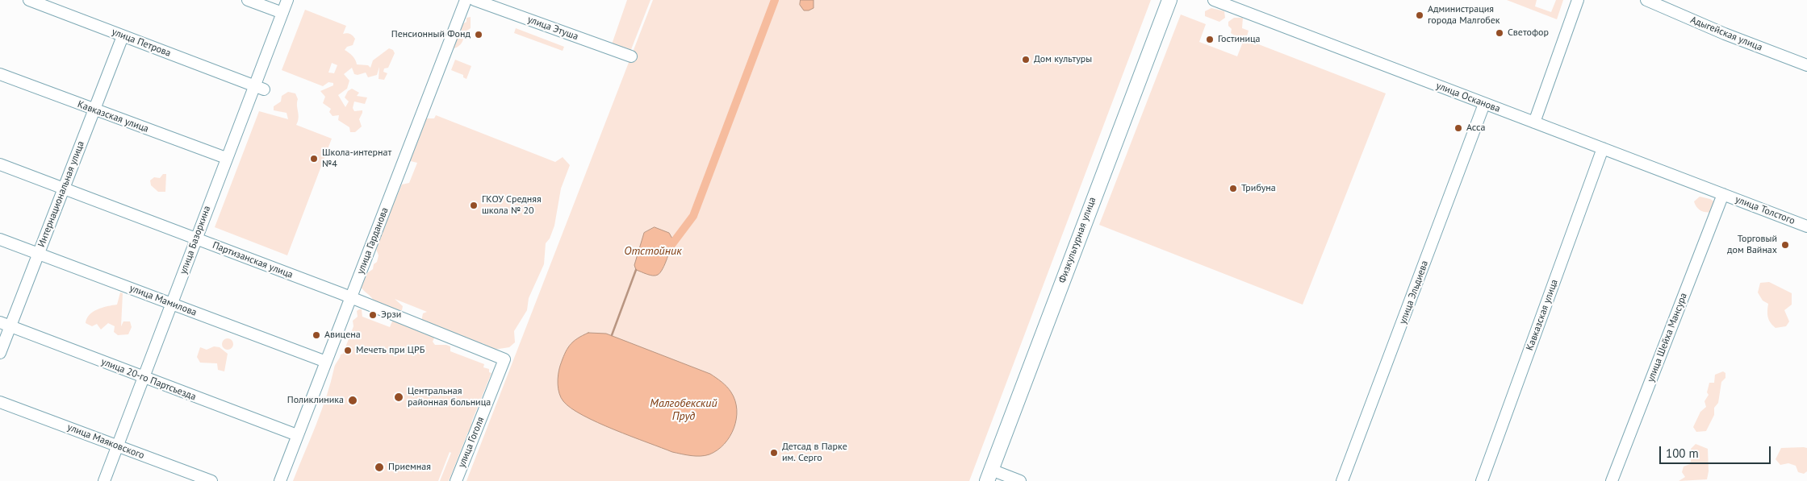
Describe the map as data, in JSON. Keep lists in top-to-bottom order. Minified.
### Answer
{"streets":{"main road":["Физкультурная улица"],"street":["улица Этуша","Адыгейская улица","улица Петрова","улица Осканова","Кавказская улица","Интернациональная улица","улица Толстого","улица Базоркина","улица Гарданова","Партизанская улица","улица Эльдиева","улица Мамилова","улица Шейха Мансура","улица 20-го Партсъезда","улица Маяковского","улица Гоголя"]},"crossings":[["улица Петрова","Интернациональная улица"],["улица Петрова","улица Базоркина"],["улица Осканова","Кавказская улица"],["улица Осканова","улица Толстого"],["улица Осканова","улица Эльдиева"],["улица Осканова","улица Шейха Мансура"],["Кавказская улица","Интернациональная улица"],["Кавказская улица","улица Базоркина"],["Интернациональная улица","Партизанская улица"],["Интернациональная улица","улица Мамилова"],["Интернациональная улица","улица 20-го Партсъезда"],["улица Толстого","улица Шейха Мансура"],["улица Базоркина","Партизанская улица"],["улица Базоркина","улица Мамилова"],["улица Базоркина","улица 20-го Партсъезда"],["улица Базоркина","улица Маяковского"],["улица Гарданова","Партизанская улица"],["улица Гарданова","улица Мамилова"],["улица Гарданова","улица 20-го Партсъезда"],["Партизанская улица","улица Гоголя"]],"water":["Отстойник","Малгобекский Пруд"],"places":["Администрация города Малгобек","Светофор","Пенсионный Фонд","Гостиница","Дом культуры","Асса","Школа-интернат №4","Трибуна","ГКОУ Средняя школа № 20","Торговый дом Вайнах","Эрзи","Авицена","Мечеть при ЦРБ","Центральная районная больница","Поликлиника","Детсад в Парке им. Серго","Приемная"],"scale_bar":"100 m"}
